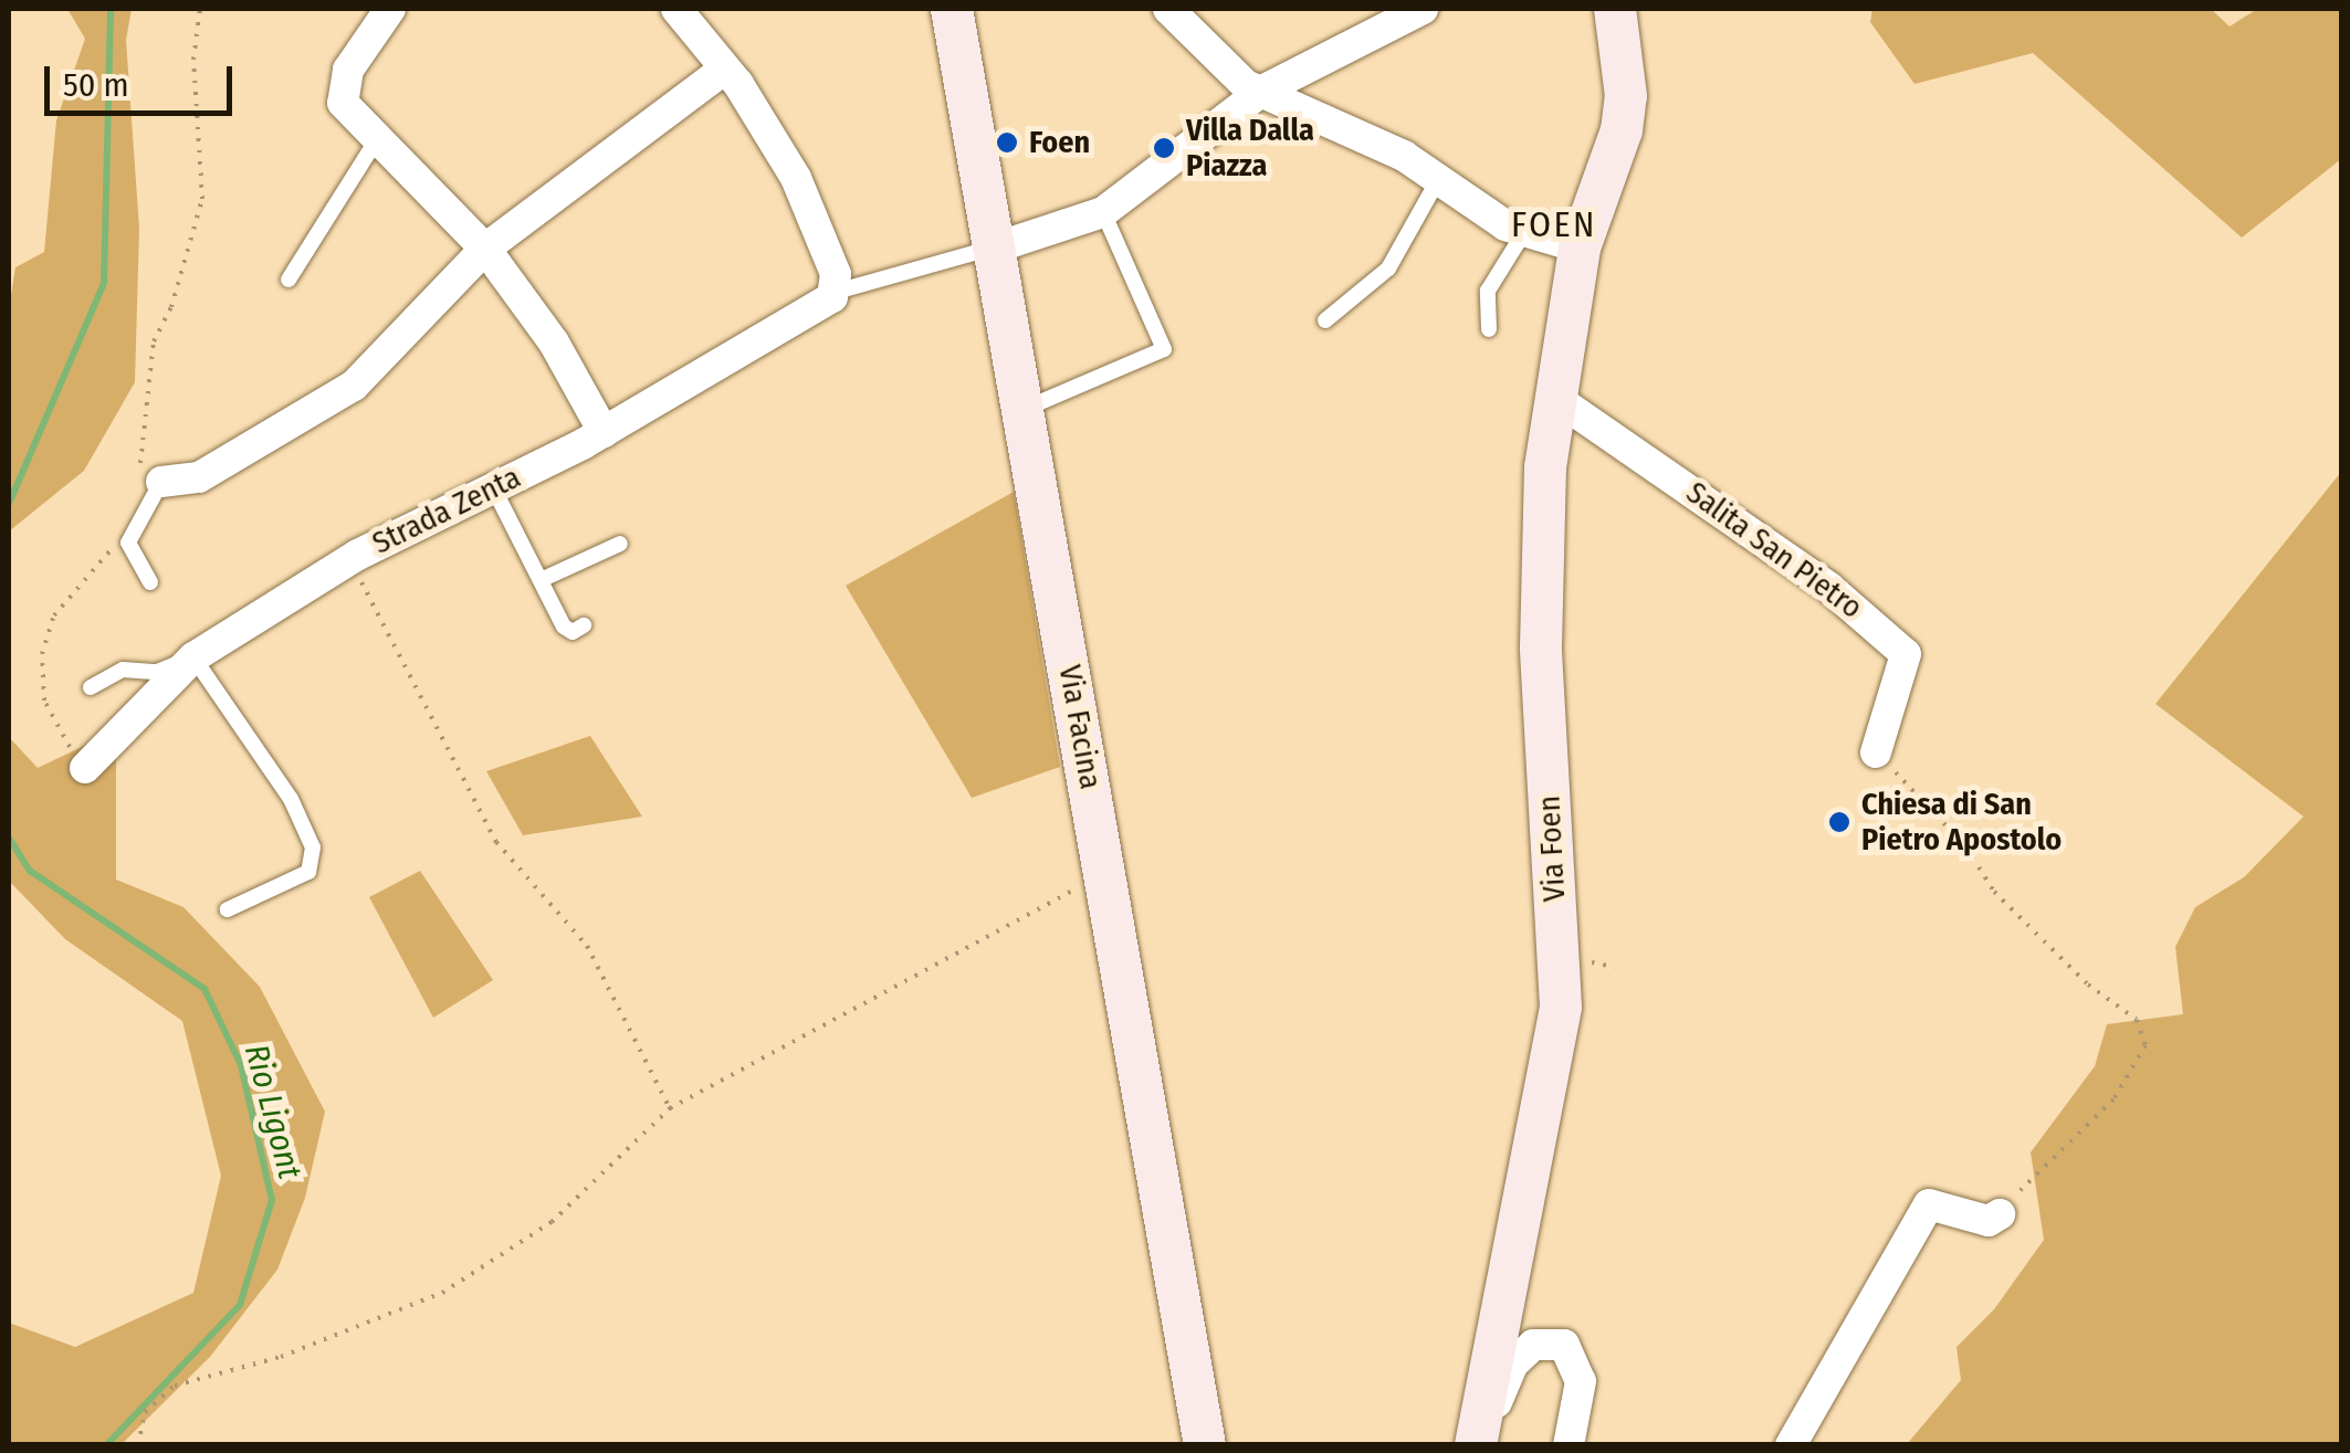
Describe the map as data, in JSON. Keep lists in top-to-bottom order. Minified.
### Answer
{"streets":{"main road":["Via Facina","Via Foen"],"street":["Strada Zenta","Salita San Pietro"]},"crossings":[["Salita San Pietro","Via Foen"]],"districts":["FOEN"],"water":["Rio Ligont"],"places":["Foen","Villa Dalla Piazza","Chiesa di San Pietro Apostolo"],"scale_bar":"50 m"}
